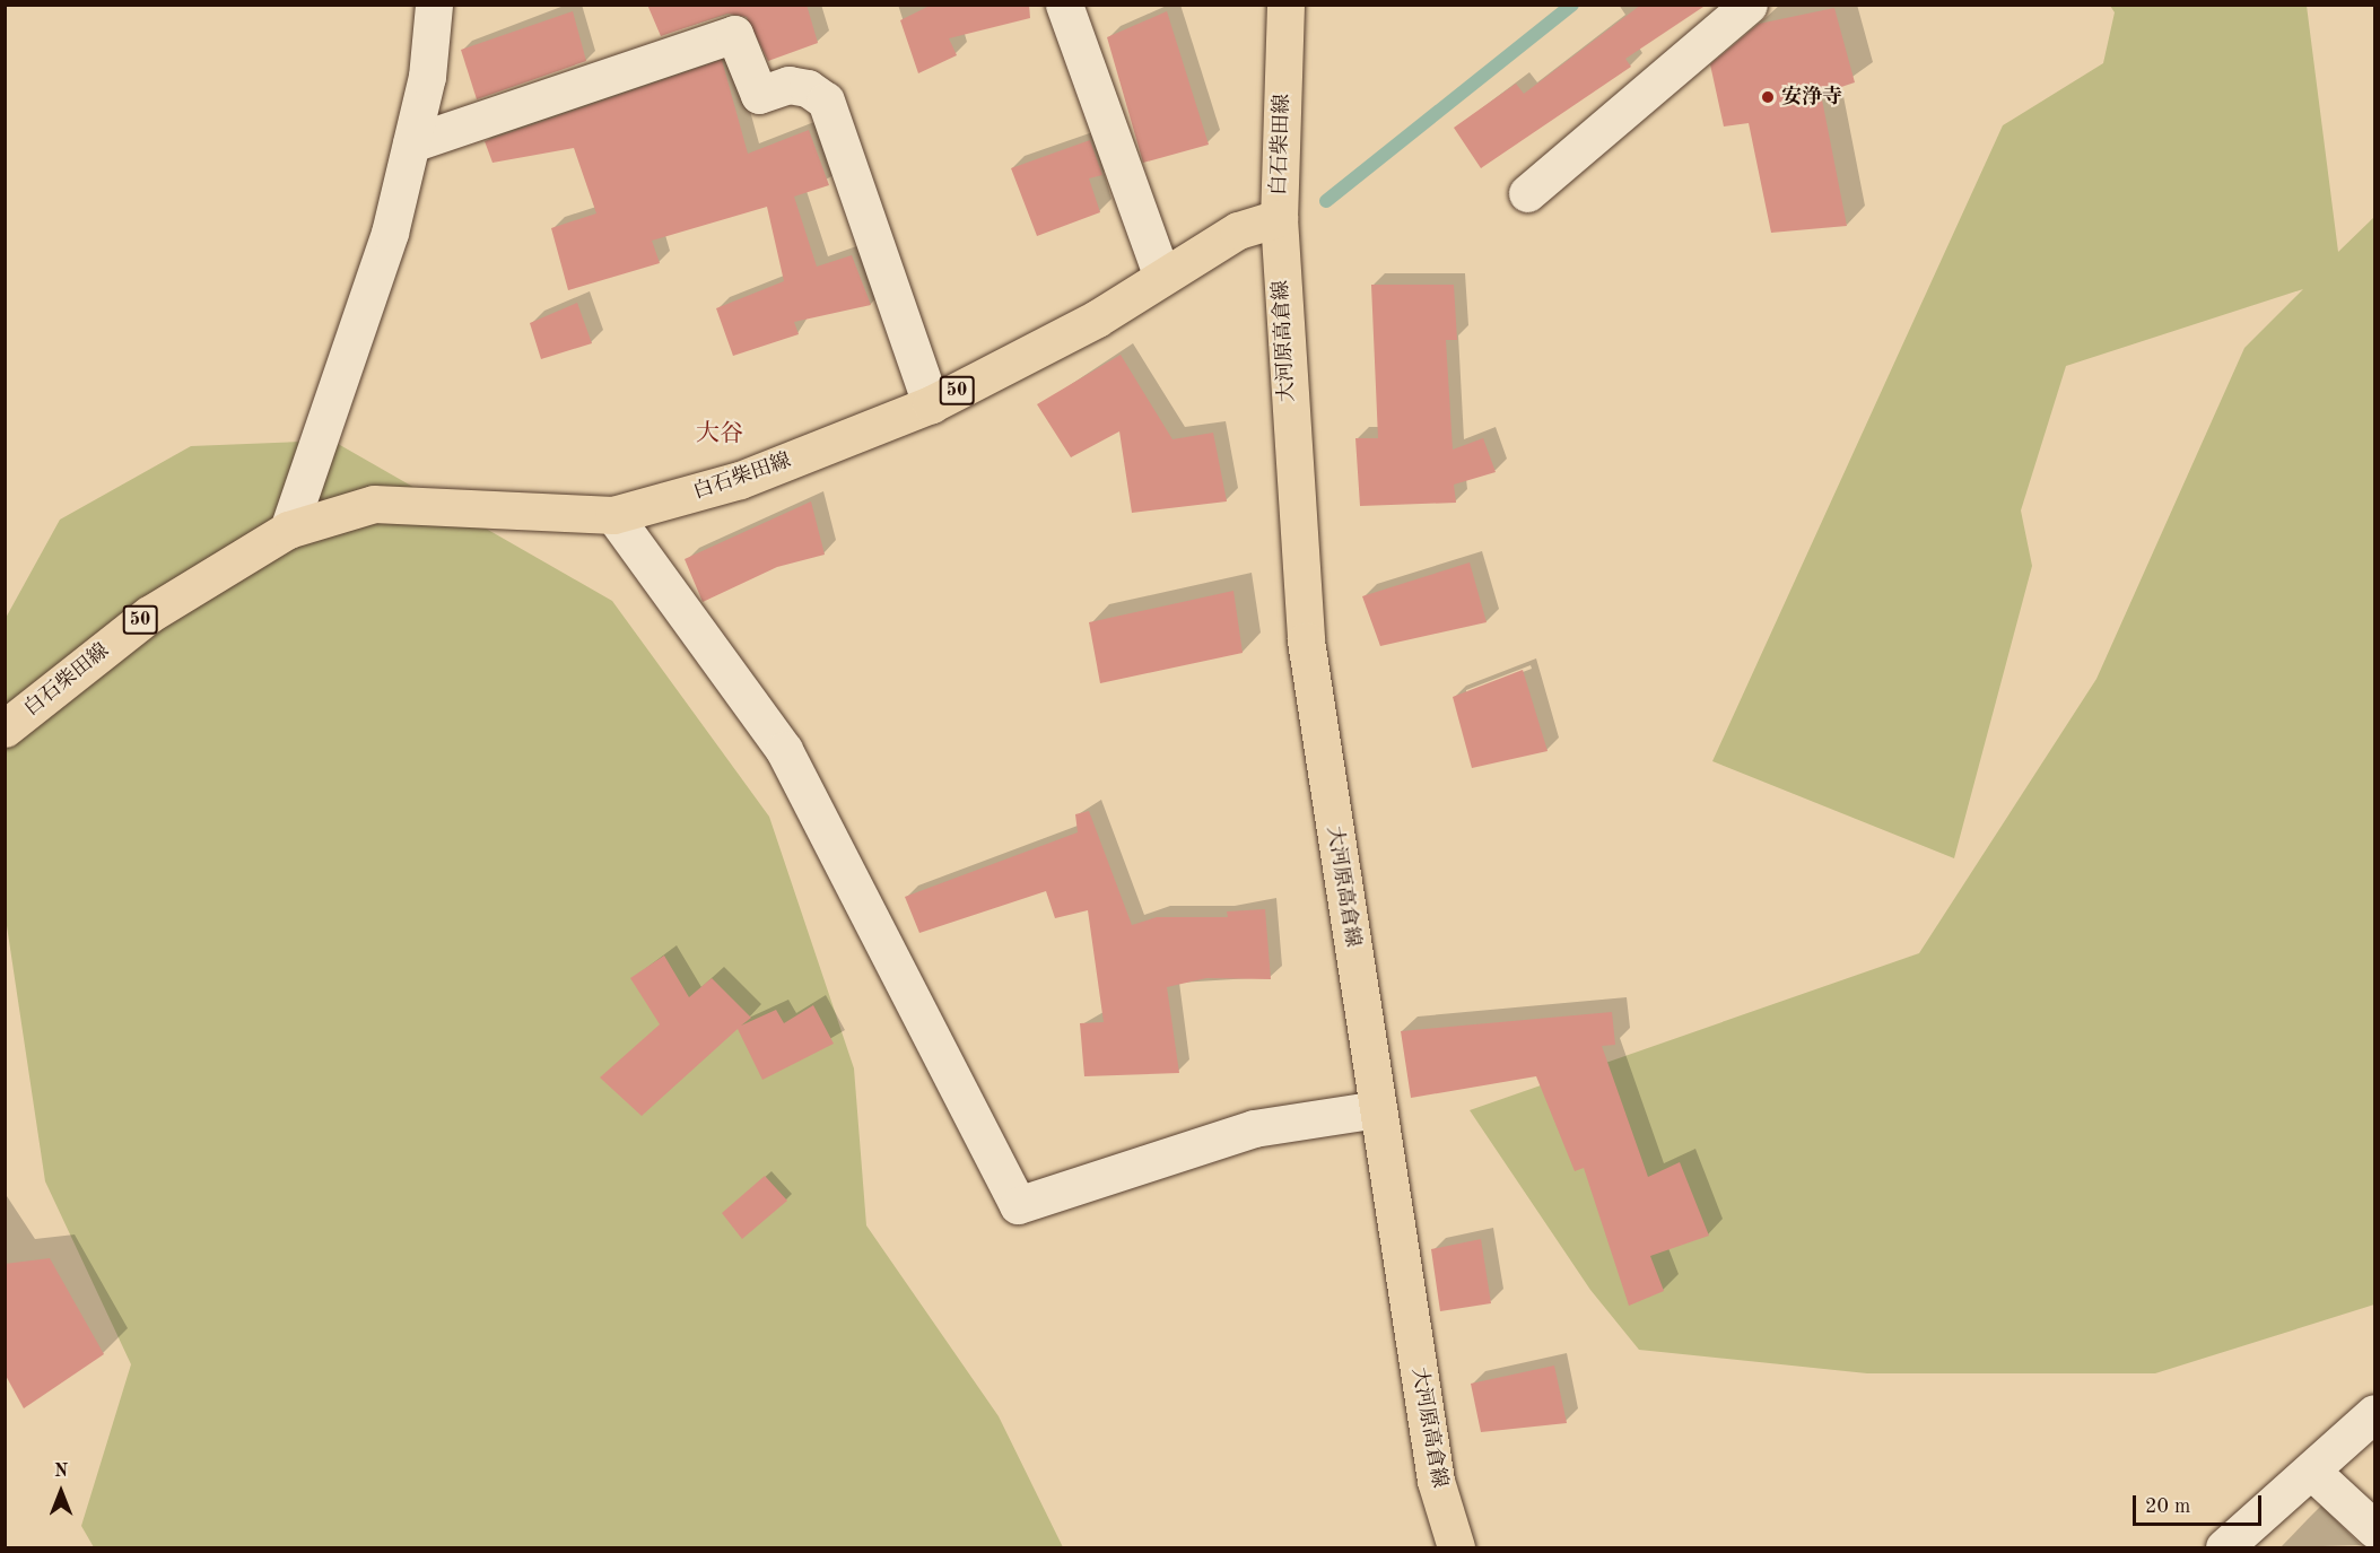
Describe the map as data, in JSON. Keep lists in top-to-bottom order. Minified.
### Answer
{"streets":{"main road":["白石柴田線","大河原高倉線","50"]},"crossings":[["白石柴田線","大河原高倉線"]],"districts":["大谷"],"places":["安浄寺"],"scale_bar":"20 m","north":"top"}
